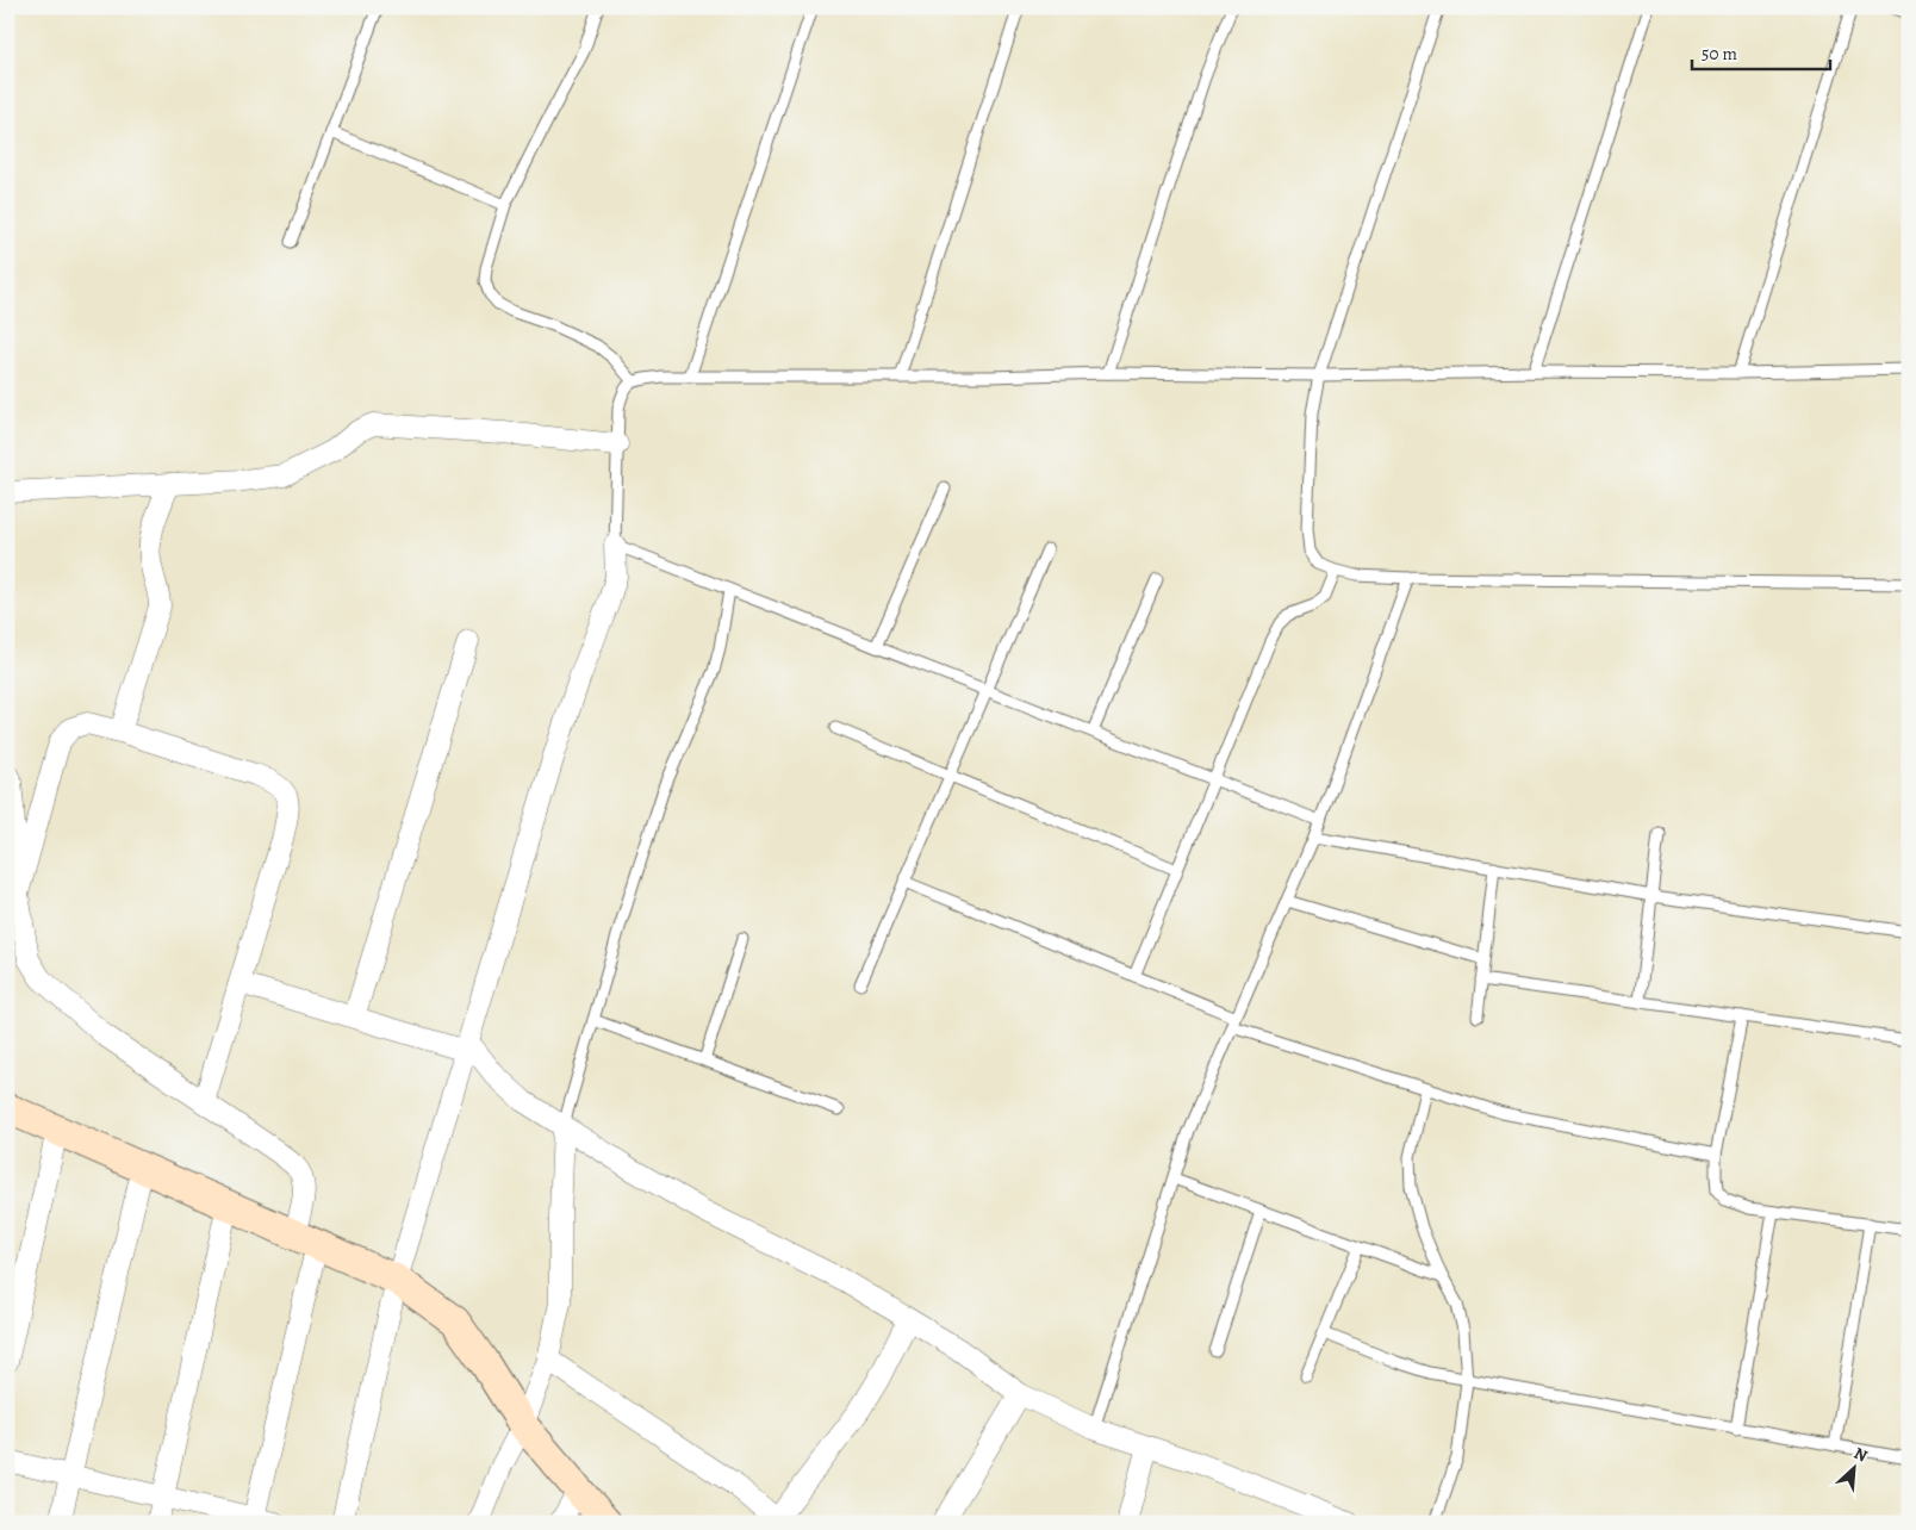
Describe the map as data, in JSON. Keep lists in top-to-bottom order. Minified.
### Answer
{"scale_bar":"50 m","north":"top right"}
